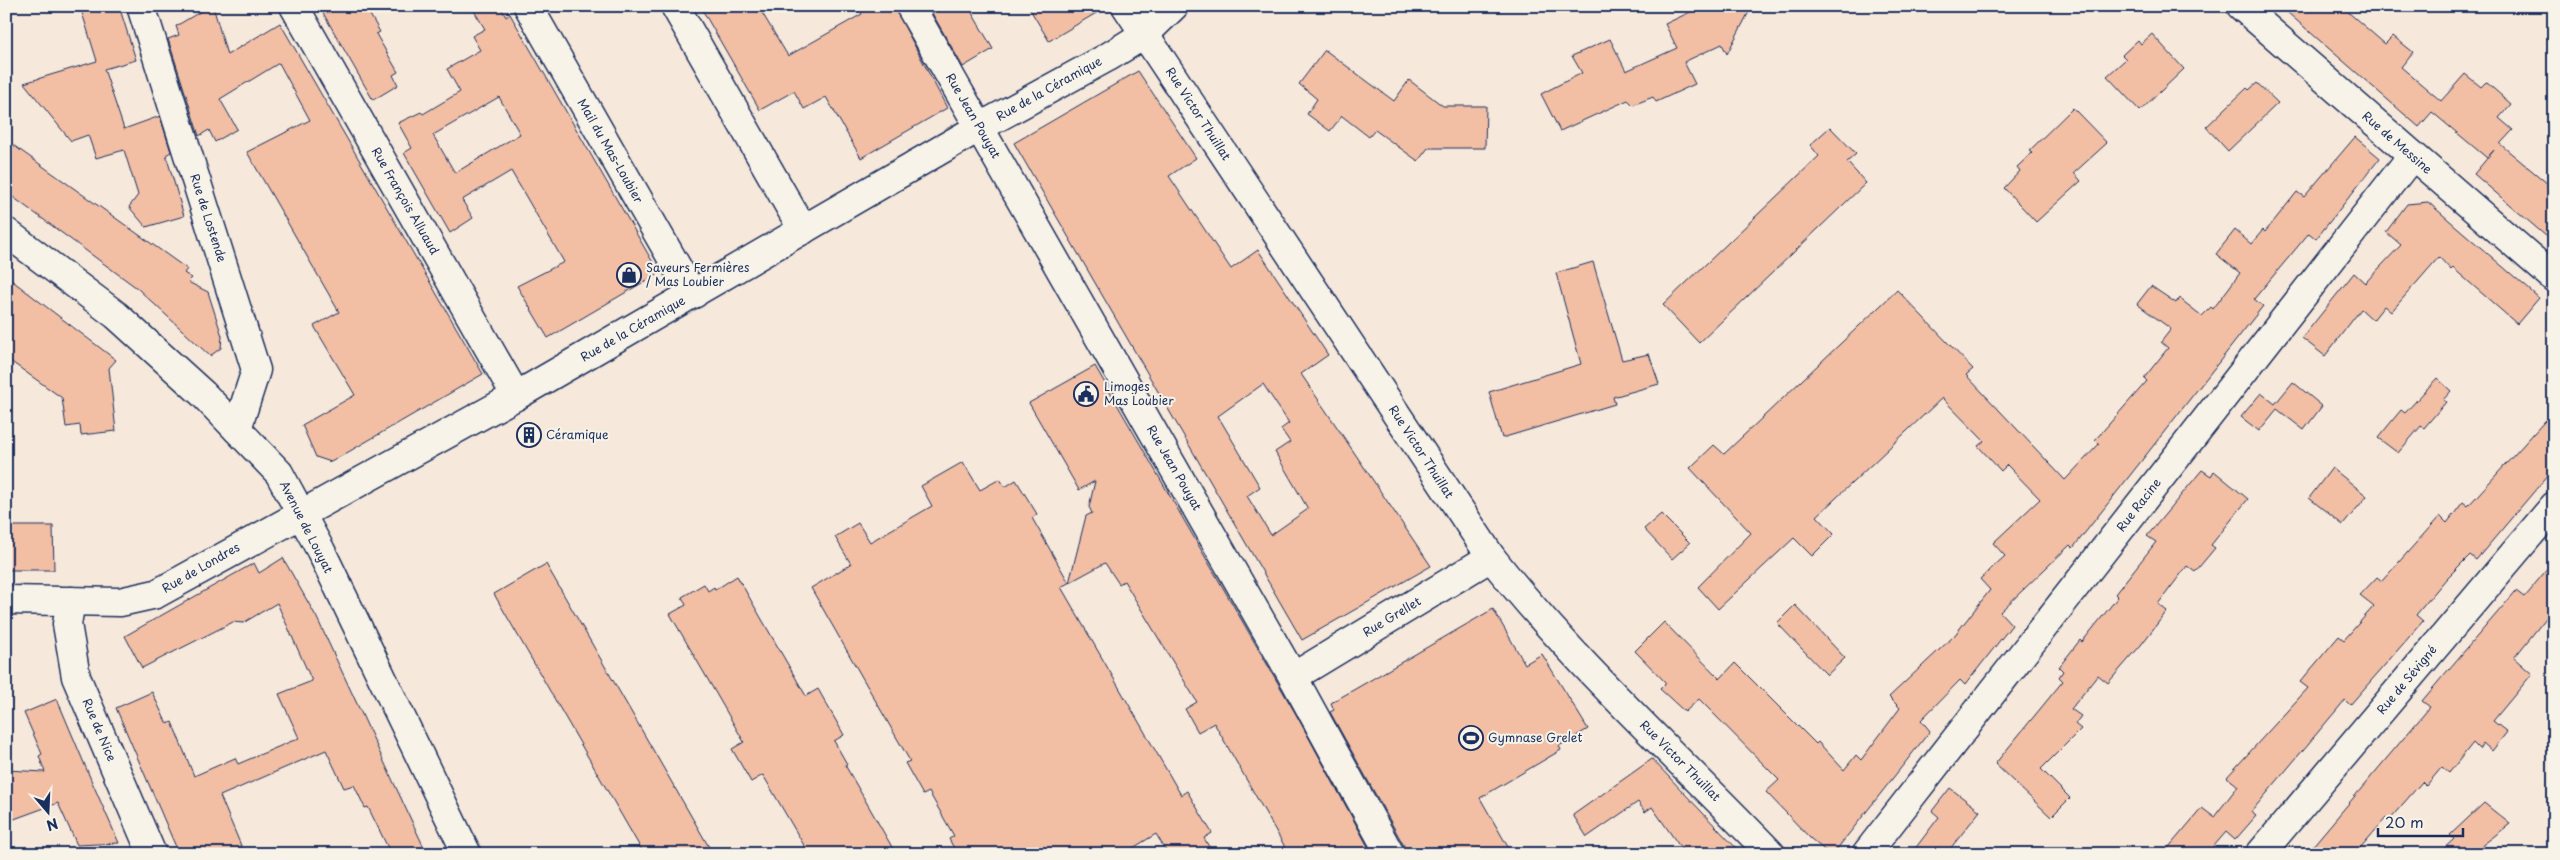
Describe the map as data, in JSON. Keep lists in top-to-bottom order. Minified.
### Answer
{"streets":{"street":["Rue de la Céramique","Rue Victor Thuillat","Rue Jean Pouyat","Rue de Messine","Mail du Mas-Loubier","Rue François Alluaud","Rue de Lostende","Rue Racine","Avenue de Louyat","Rue de Londres","Rue Grellet","Rue de Sévigné","Rue de Nice"]},"crossings":[["Rue de la Céramique","Rue Victor Thuillat"],["Rue de la Céramique","Rue Jean Pouyat"],["Rue de la Céramique","Mail du Mas-Loubier"],["Rue de la Céramique","Rue François Alluaud"],["Rue de la Céramique","Avenue de Louyat"],["Rue de la Céramique","Rue de Londres"],["Rue Victor Thuillat","Rue Grellet"],["Rue Jean Pouyat","Rue Grellet"],["Rue de Messine","Rue Racine"],["Rue de Lostende","Avenue de Louyat"],["Avenue de Louyat","Rue de Londres"],["Rue de Londres","Rue de Nice"]],"places":{"shop":["Saveurs Fermières / Mas Loubier"],"public building":["Limoges Mas Loubier"],"building":["Céramique"],"sports":["Gymnase Grelet"]},"scale_bar":"20 m","north":"bottom"}
